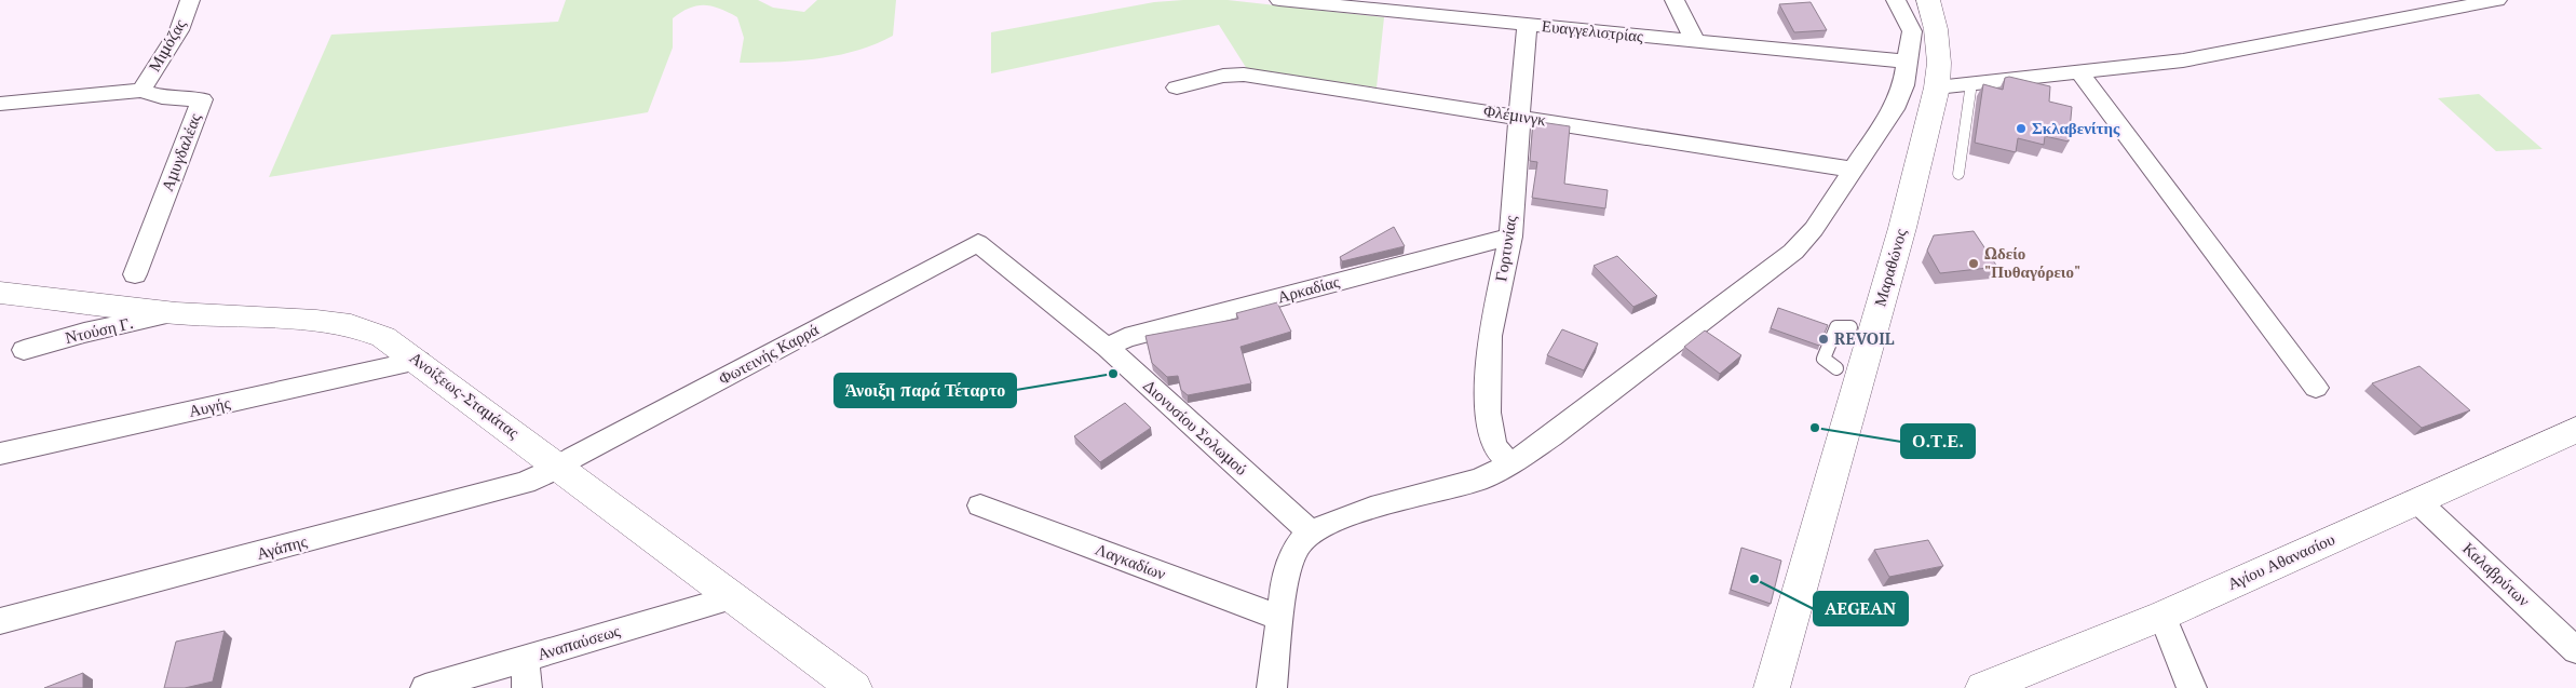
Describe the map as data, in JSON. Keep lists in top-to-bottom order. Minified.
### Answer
{"streets":{"street":["Ευαγγελιστρίας","Μιμόζας","Φλέμινγκ","Αμυγδαλέας","Γορτυνίας","Μαραθώνος","Αρκαδίας","Ντούση Γ.","Φωτεινής Καρρά","Ανοίξεως-Σταμάτας","Αυγής","Διονυσίου Σολωμού","Αγάπης","Λαγκαδίων","Αγίου Αθανασίου","Καλαβρύτων","Αναπαύσεως"]},"crossings":[["Ευαγγελιστρίας","Γορτυνίας"],["Μιμόζας","Αμυγδαλέας"],["Φλέμινγκ","Γορτυνίας"],["Γορτυνίας","Αρκαδίας"],["Αρκαδίας","Διονυσίου Σολωμού"],["Ντούση Γ.","Ανοίξεως-Σταμάτας"],["Φωτεινής Καρρά","Ανοίξεως-Σταμάτας"],["Φωτεινής Καρρά","Διονυσίου Σολωμού"],["Φωτεινής Καρρά","Αγάπης"],["Ανοίξεως-Σταμάτας","Αυγής"],["Ανοίξεως-Σταμάτας","Αγάπης"],["Ανοίξεως-Σταμάτας","Αναπαύσεως"],["Αγίου Αθανασίου","Καλαβρύτων"]],"places":["Σκλαβενίτης","Ωδείο \"Πυθαγόρειο\"","REVOIL","Άνοιξη παρά Τέταρτο","Ο.Τ.Ε.","AEGEAN"]}
